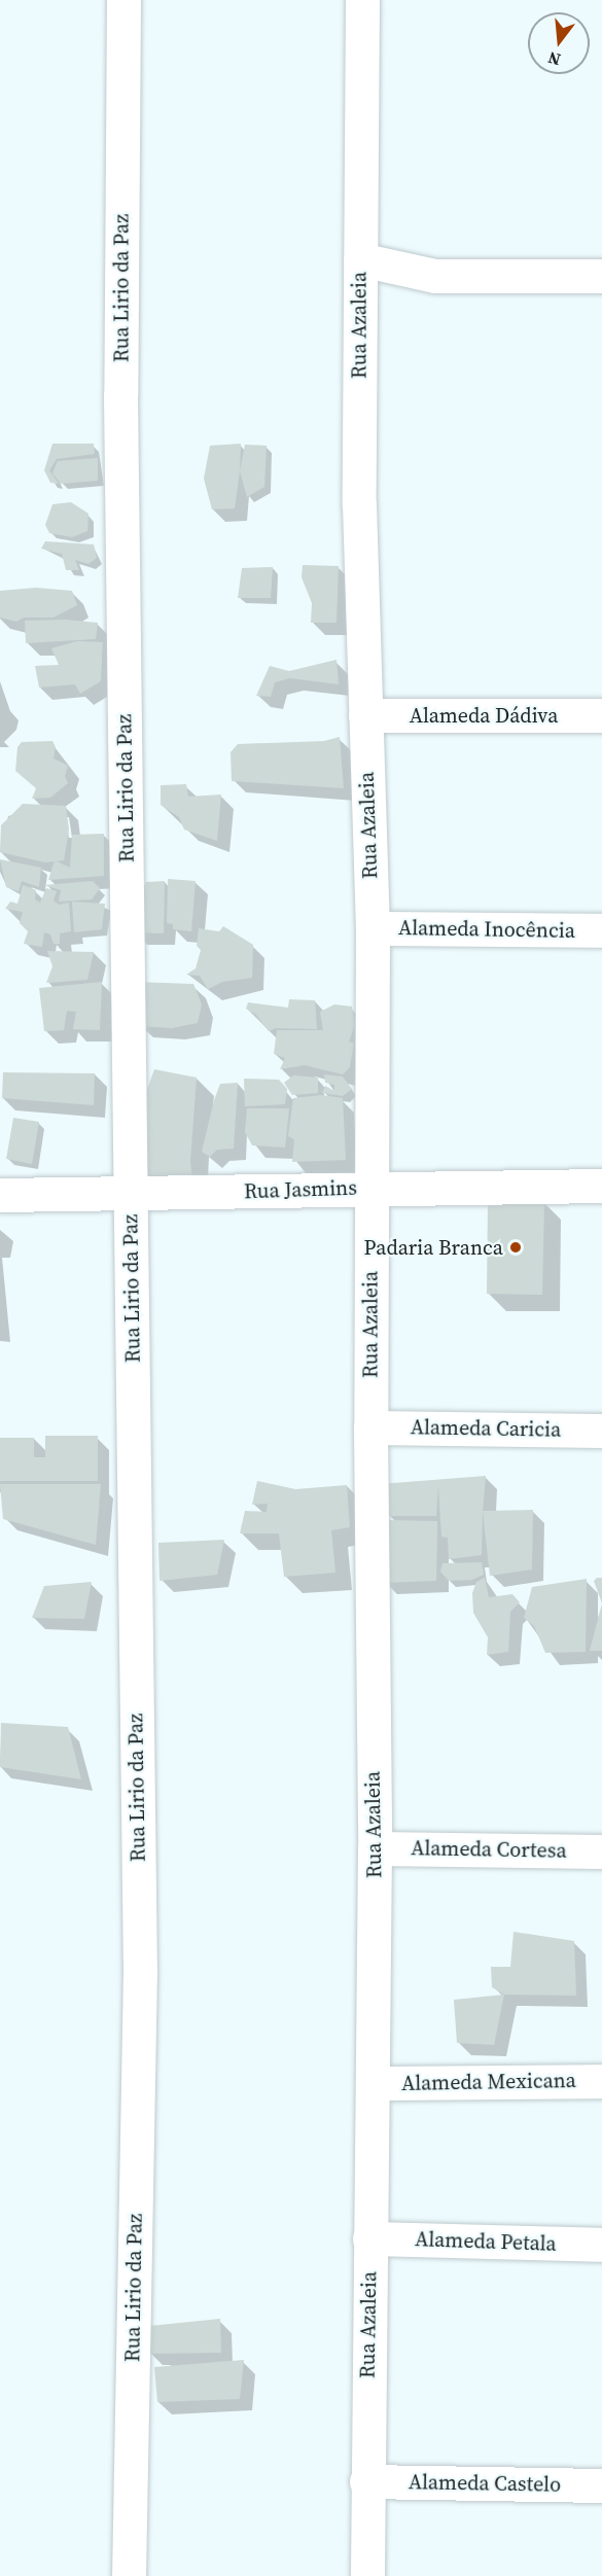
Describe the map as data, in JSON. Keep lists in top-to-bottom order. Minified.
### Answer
{"streets":{"street":["Rua Lirio da Paz","Rua Azaleia","Alameda Dádiva","Alameda Inocência","Rua Jasmins","Alameda Caricia","Alameda Cortesa","Alameda Mexicana","Alameda Petala","Alameda Castelo"]},"crossings":[["Rua Lirio da Paz","Rua Jasmins"],["Rua Azaleia","Alameda Dádiva"],["Rua Azaleia","Alameda Inocência"],["Rua Azaleia","Rua Jasmins"],["Rua Azaleia","Alameda Caricia"],["Rua Azaleia","Alameda Cortesa"],["Rua Azaleia","Alameda Mexicana"],["Rua Azaleia","Alameda Petala"],["Rua Azaleia","Alameda Castelo"]],"places":["Padaria Branca"],"north":"bottom"}
